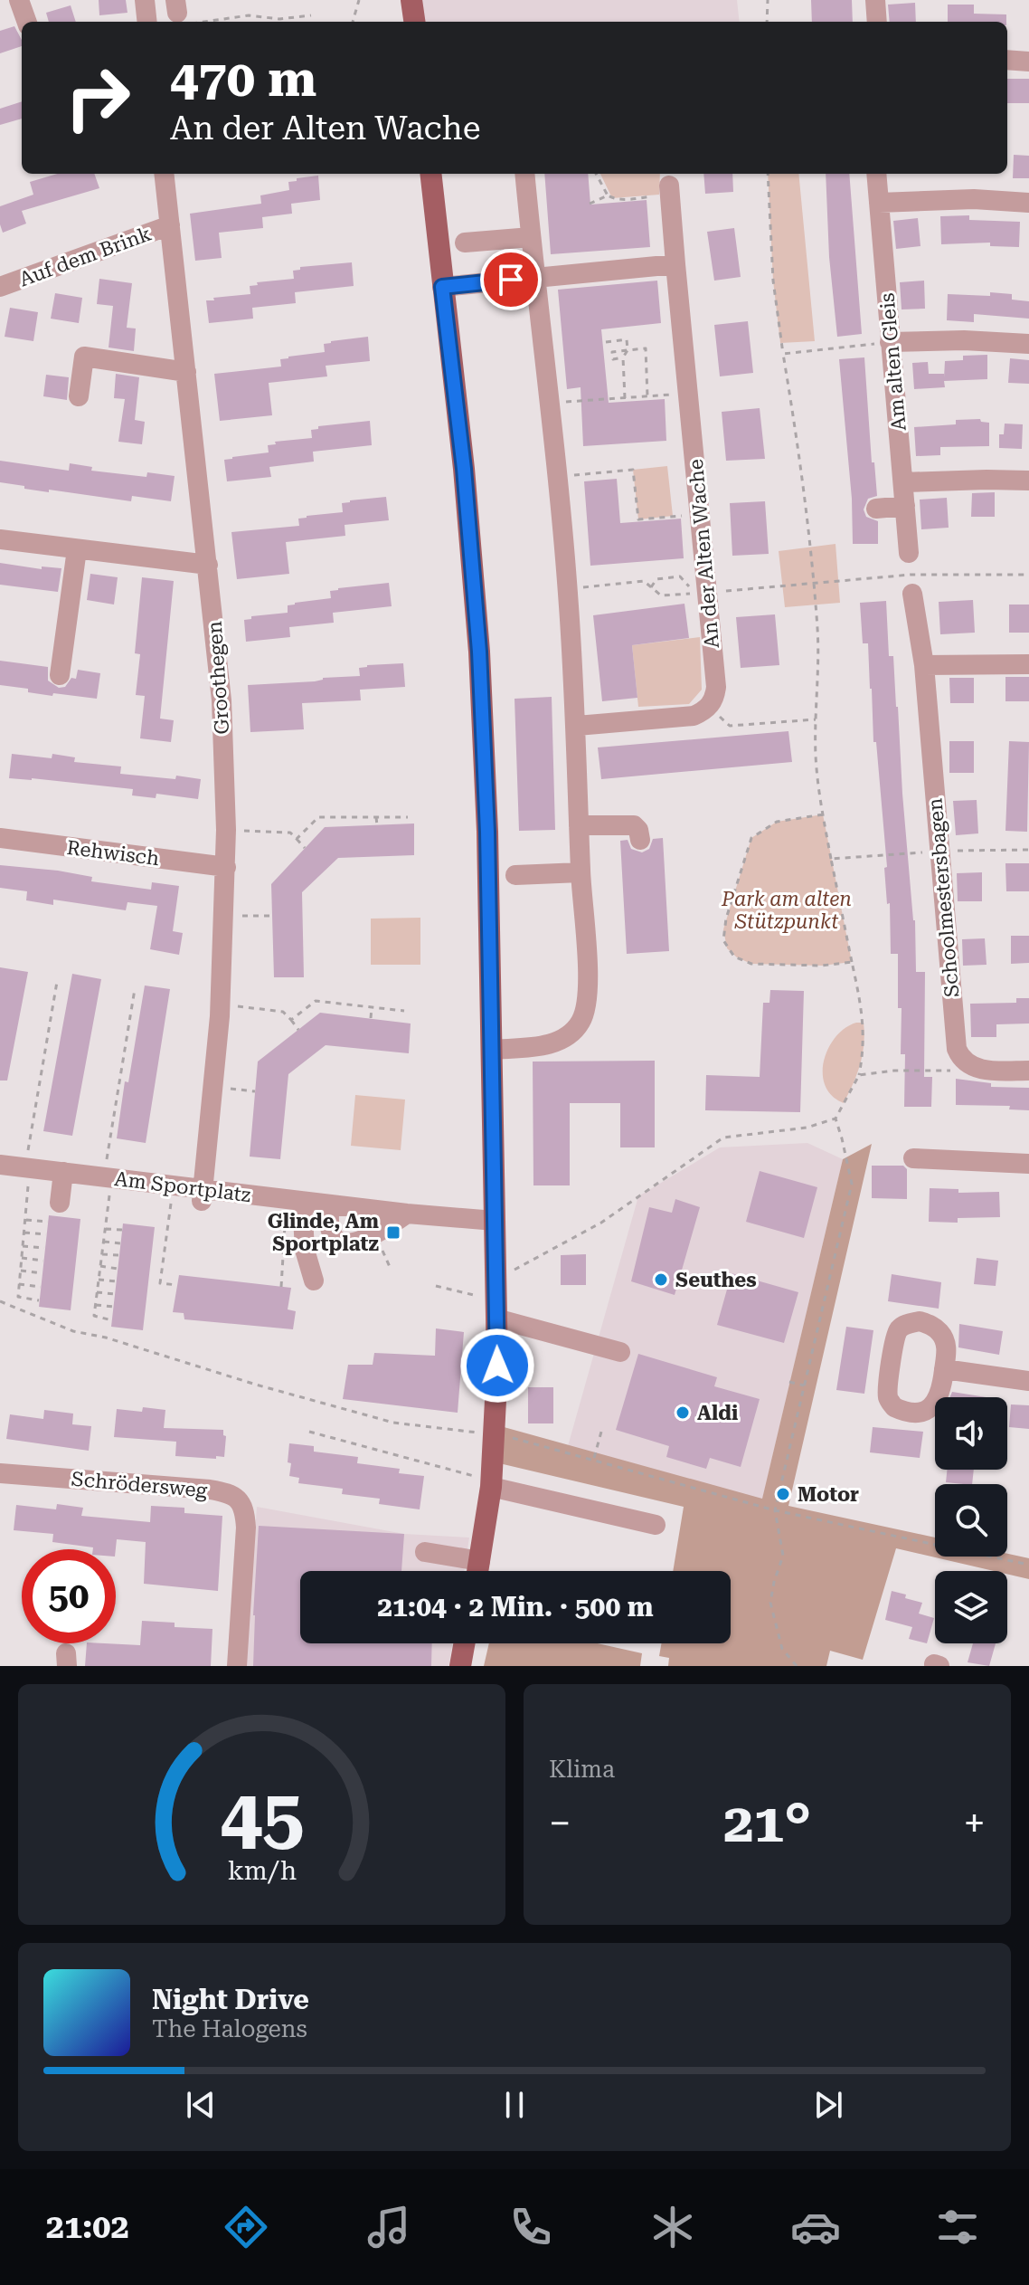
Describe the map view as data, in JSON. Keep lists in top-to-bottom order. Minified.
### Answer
{"streets":{"street":["Auf dem Brink","Am alten Gleis","An der Alten Wache","Groothegen","Rehwisch","Schoolmestersbagen","Am Sportplatz","Schrödersweg"]},"crossings":[["Auf dem Brink","Groothegen"],["Groothegen","Rehwisch"],["Groothegen","Am Sportplatz"]],"parks":["Park am alten Stützpunkt"],"places":{"transit":["Glinde, Am Sportplatz"],"other":["Seuthes","Aldi","Motor"]},"page":{"turn":["470 m","An der Alten Wache"],"limit":"50","trip":"21:04 · 2 Min. · 500 m","tile":"Klima","heat":["−","21°","+"],"song":["Night Drive","The Halogens"],"tabs":"21:02","gauge":["45","km/h"]}}
